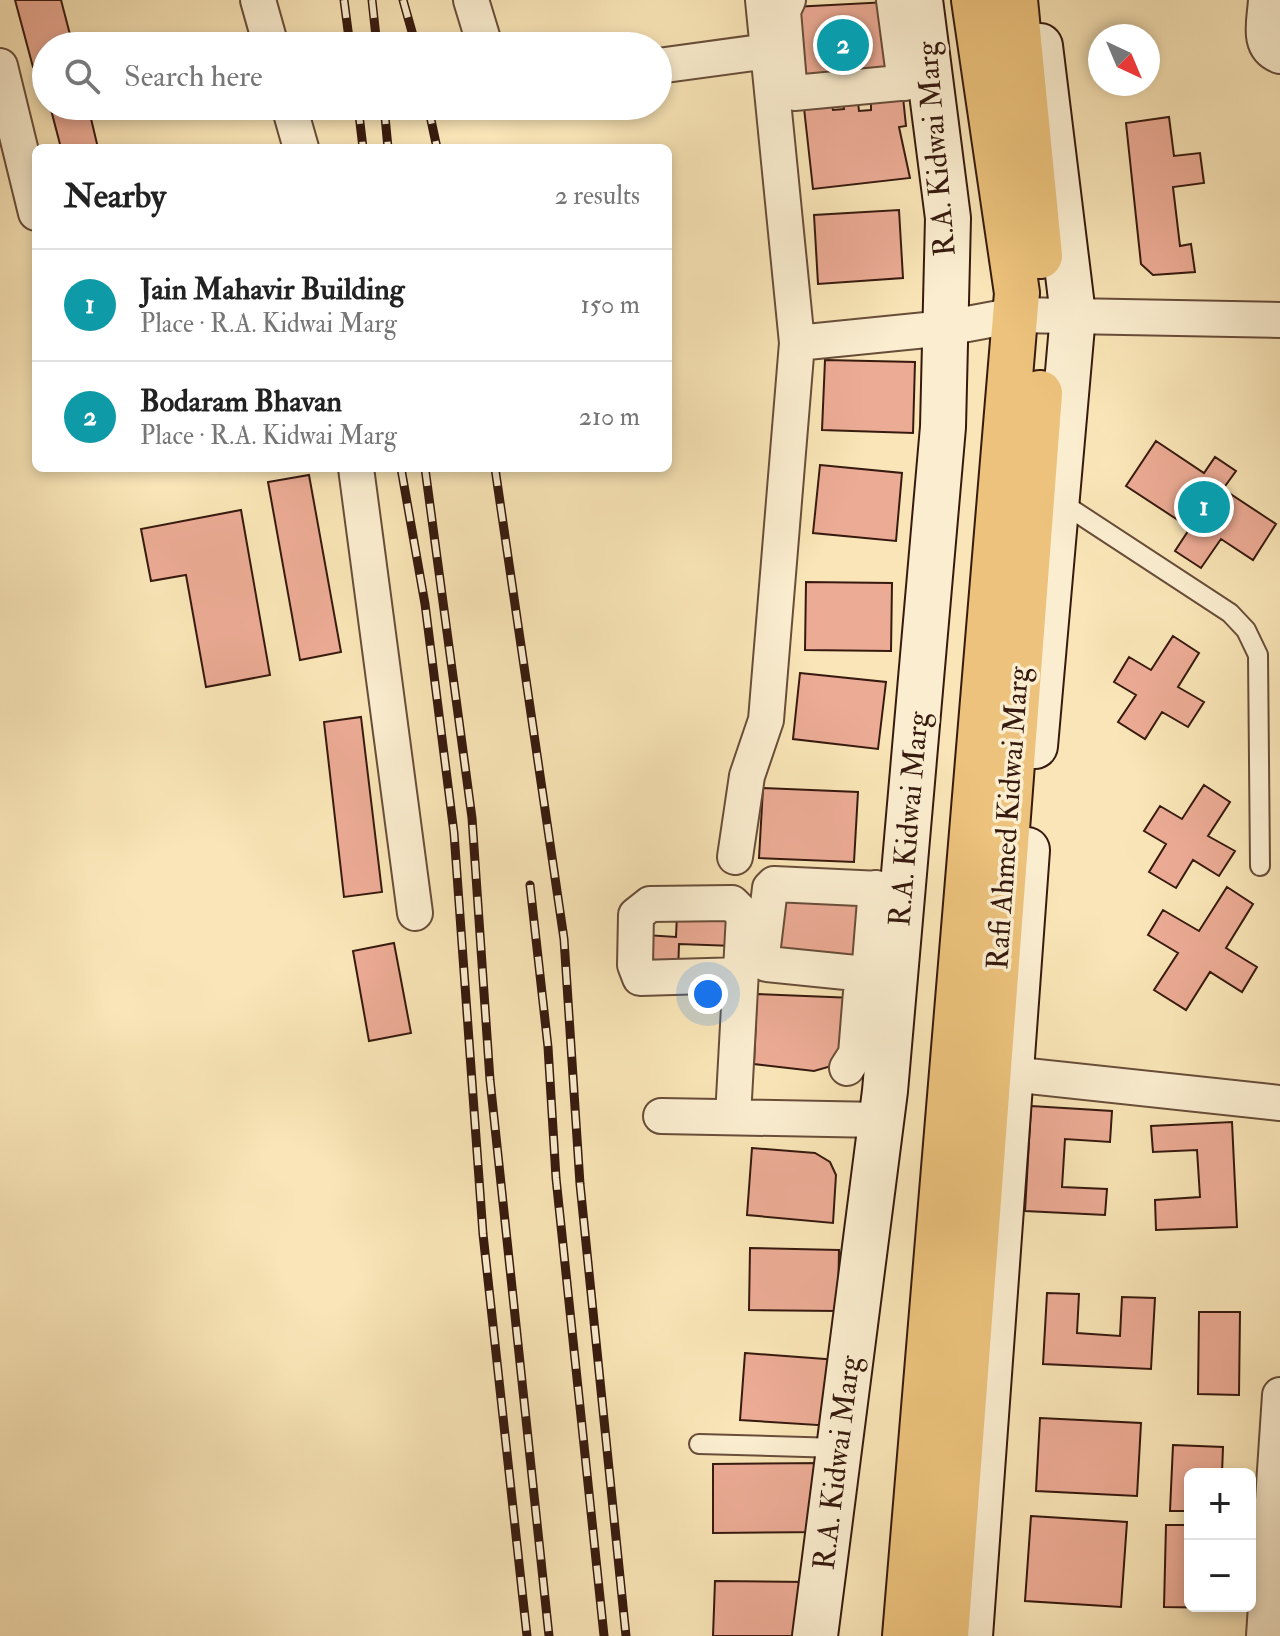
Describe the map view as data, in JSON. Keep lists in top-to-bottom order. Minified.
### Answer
{"streets":{"main road":["Rafi Ahmed Kidwai Marg"],"street":["R.A. Kidwai Marg"]},"north":"bottom right","page":{"pins":["2","1"],"search":"Search here","heading":["Nearby","2 results"],"list":[{"mark":"1","name":"Jain Mahavir Building","note":"Place · R.A. Kidwai Marg","value":"150 m"},{"mark":"2","name":"Bodaram Bhavan","note":"Place · R.A. Kidwai Marg","value":"210 m"}],"map_buttons":["+","−"]}}
